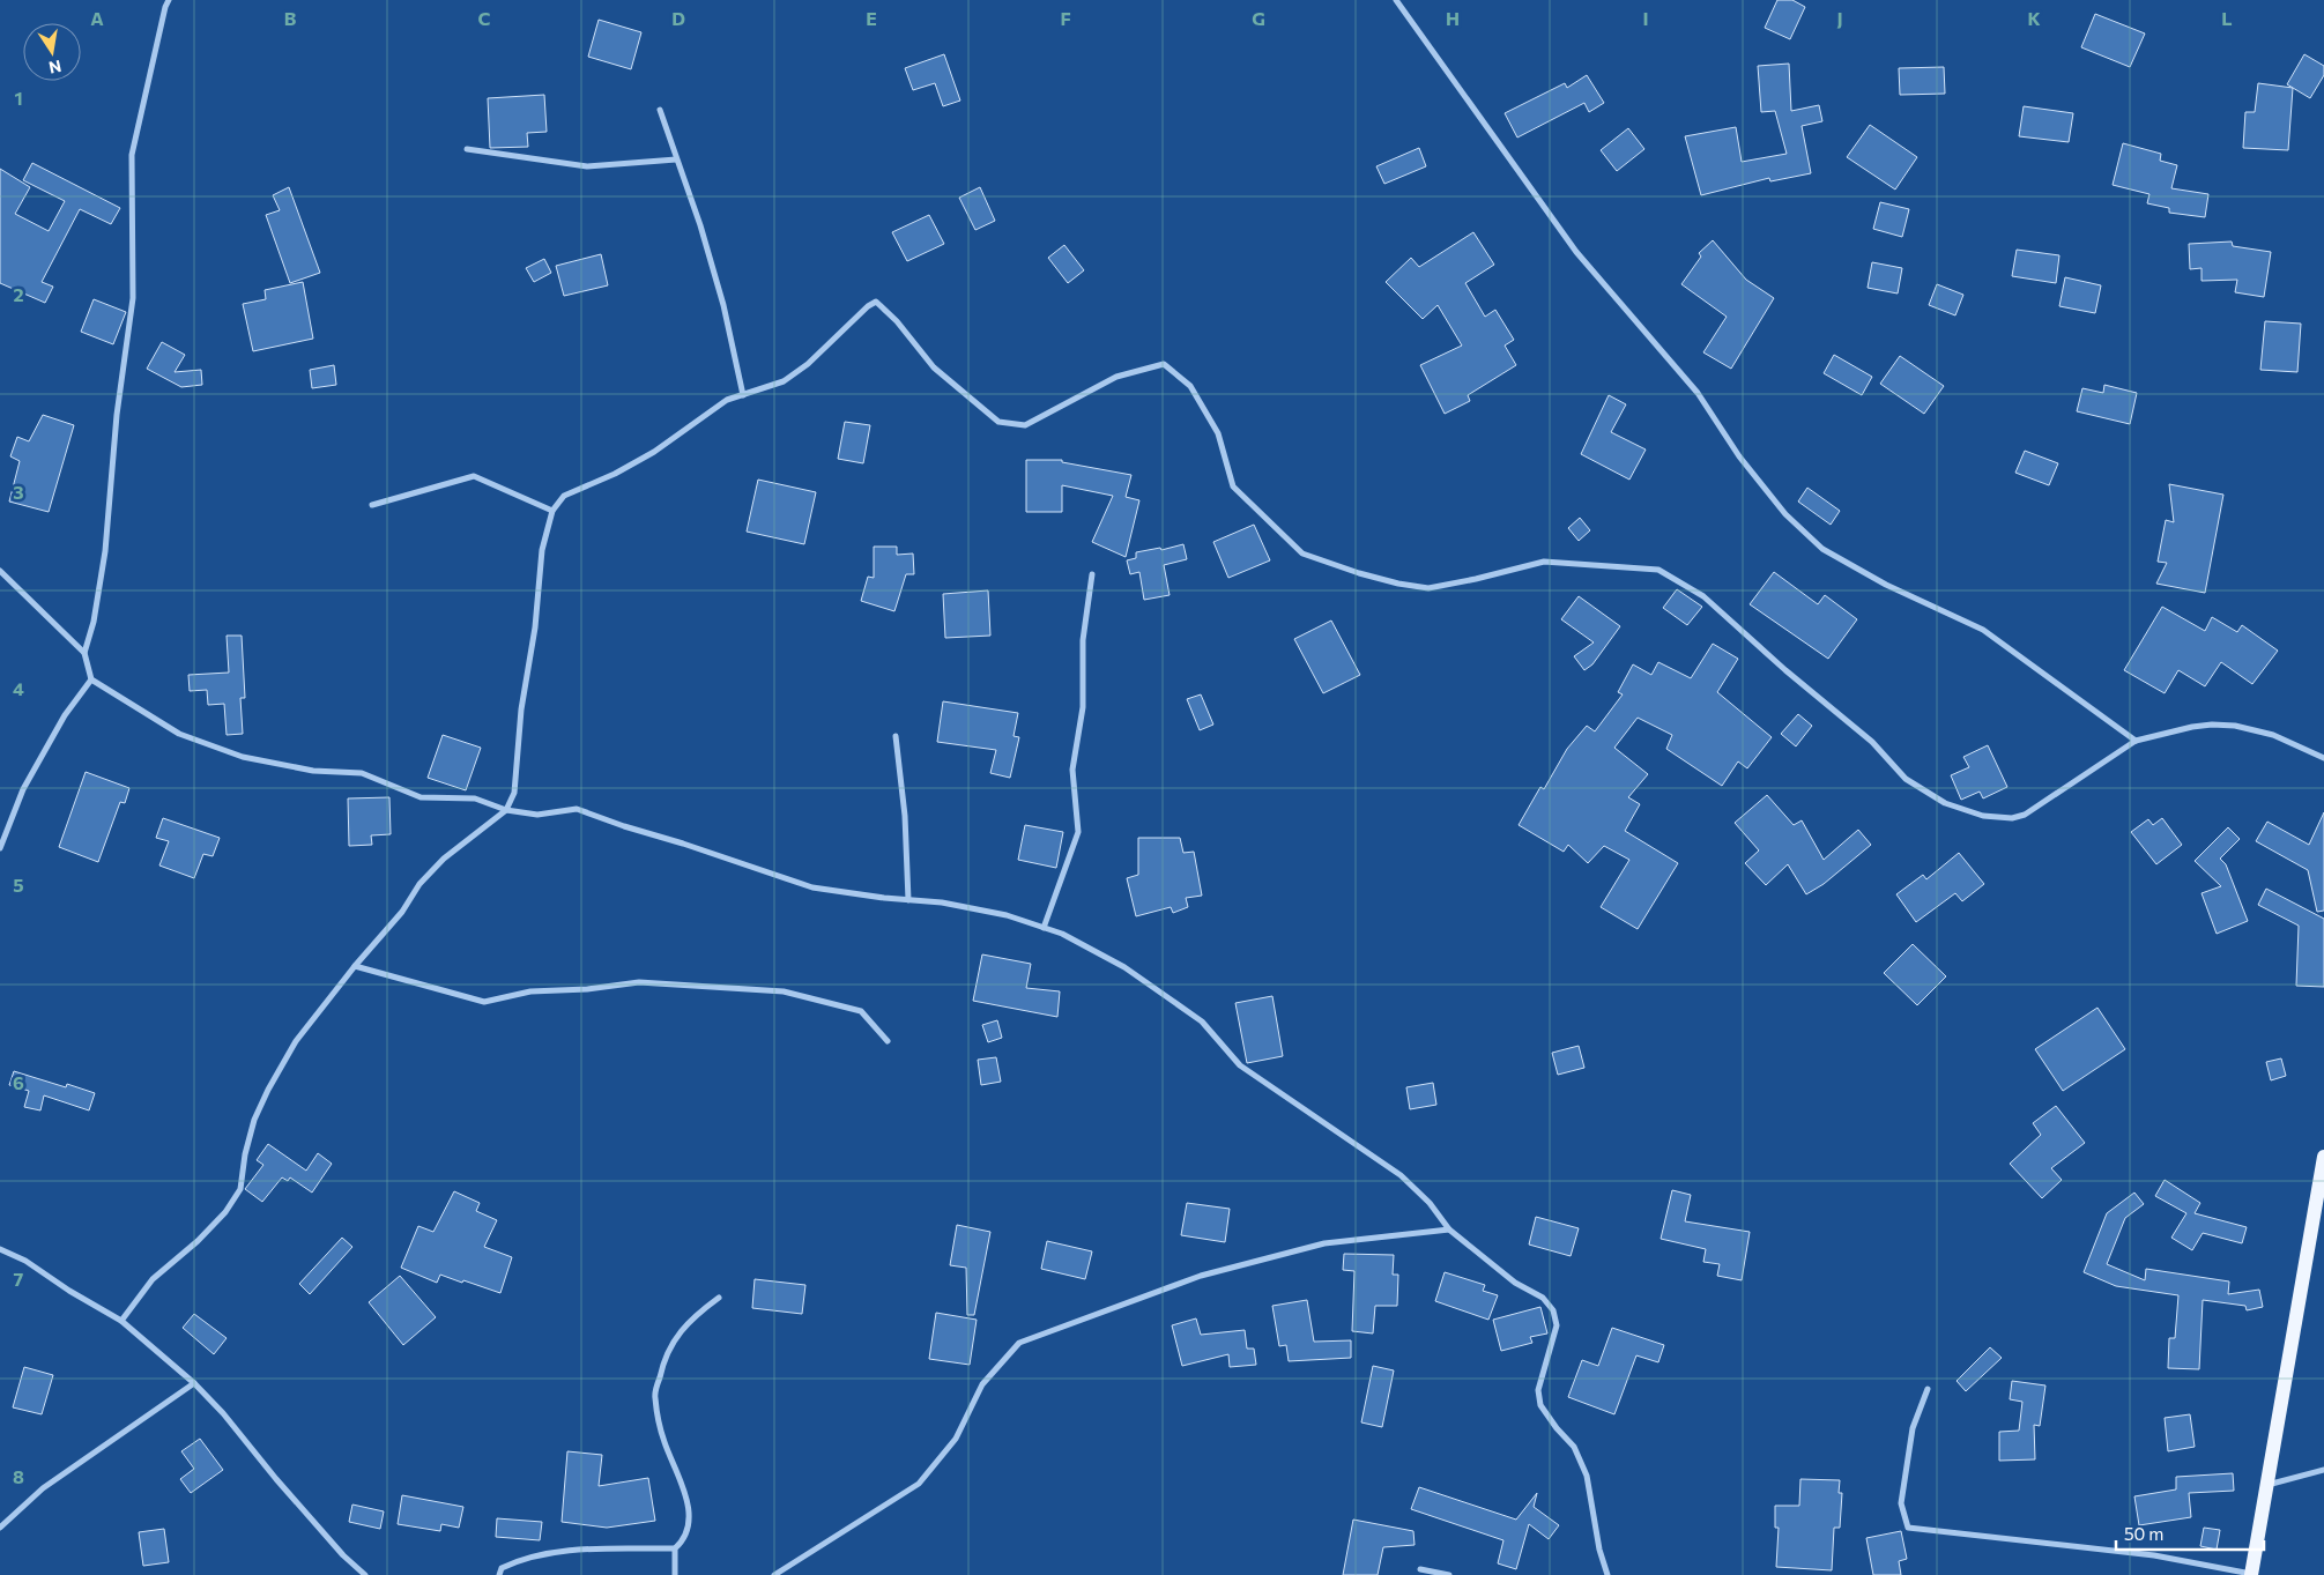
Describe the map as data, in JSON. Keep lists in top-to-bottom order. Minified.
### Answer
{"scale_bar":"50 m","north":"bottom","grid":{"columns":["A","B","C","D","E","F","G","H","I","J","K","L"],"rows":["1","2","3","4","5","6","7","8"]}}
